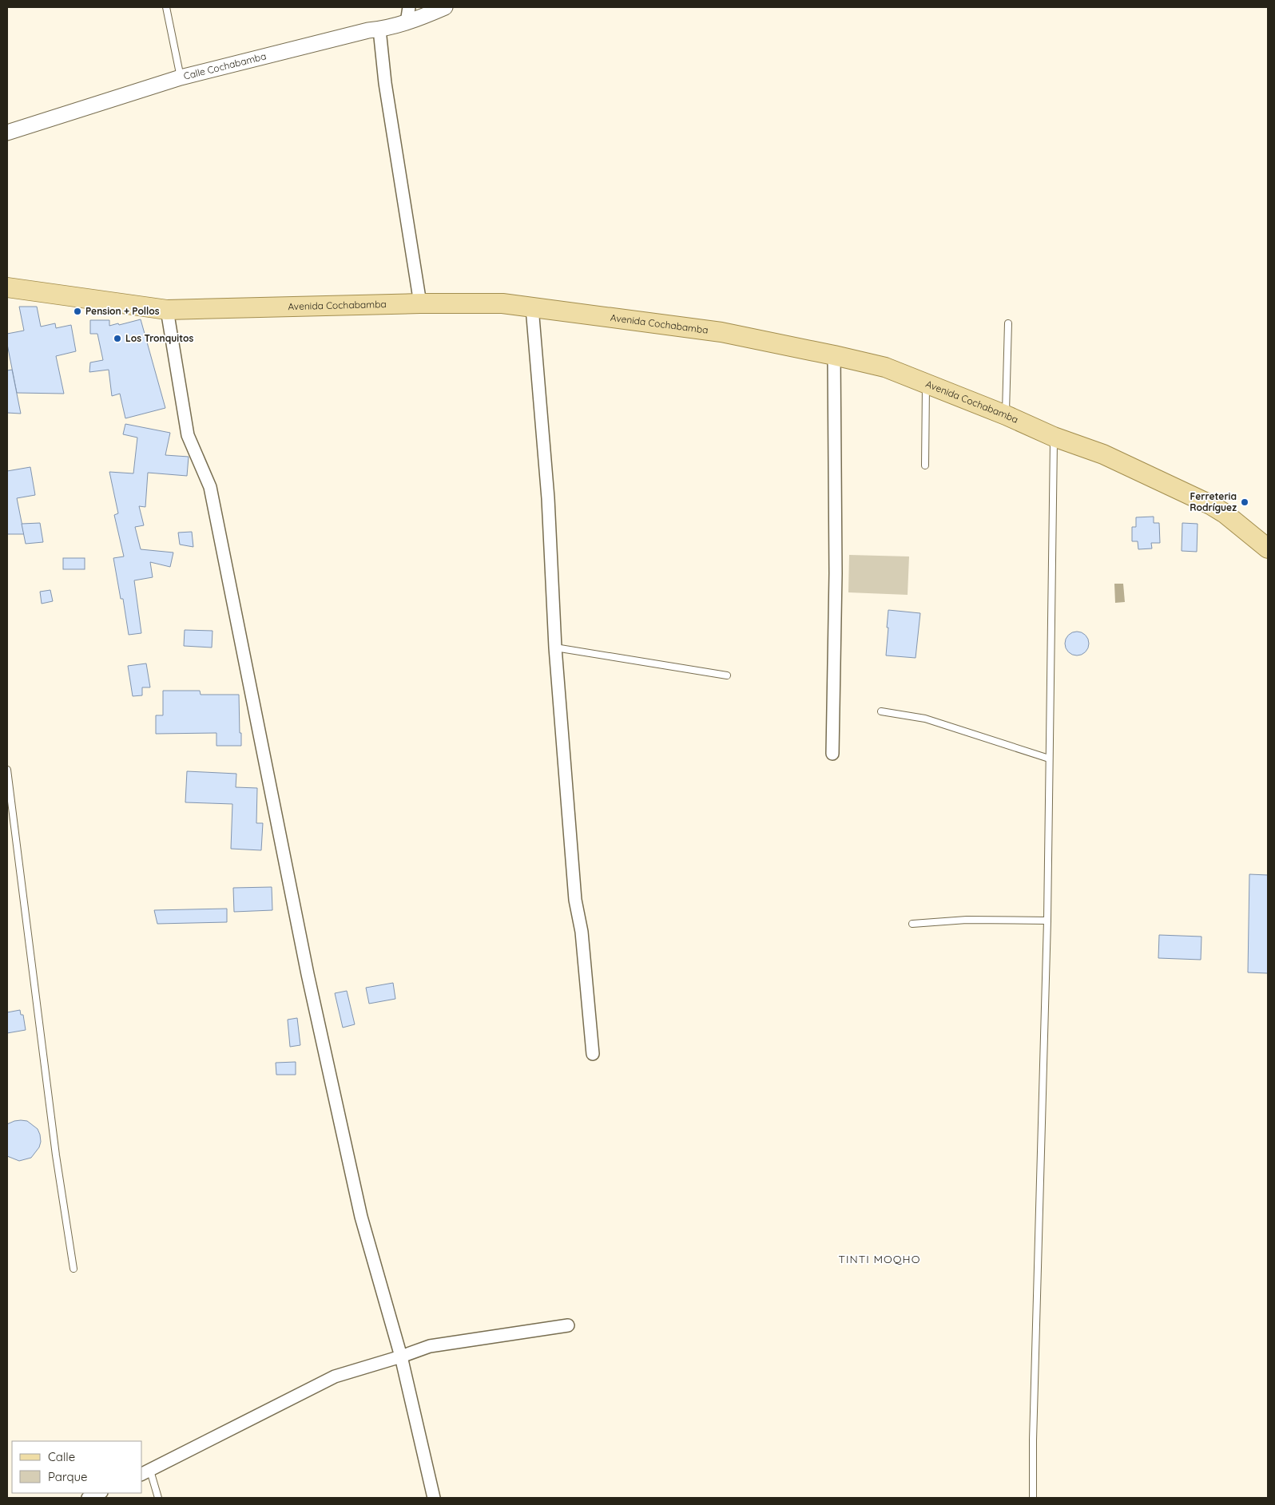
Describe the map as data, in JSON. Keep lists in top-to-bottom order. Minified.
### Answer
{"streets":{"main road":["Avenida Cochabamba"],"street":["Calle Cochabamba"]},"districts":["TINTI MOQHO"],"places":["Pension + Pollos","Los Tronquitos","Ferreteria Rodríguez"],"legend":["Calle","Parque"]}
